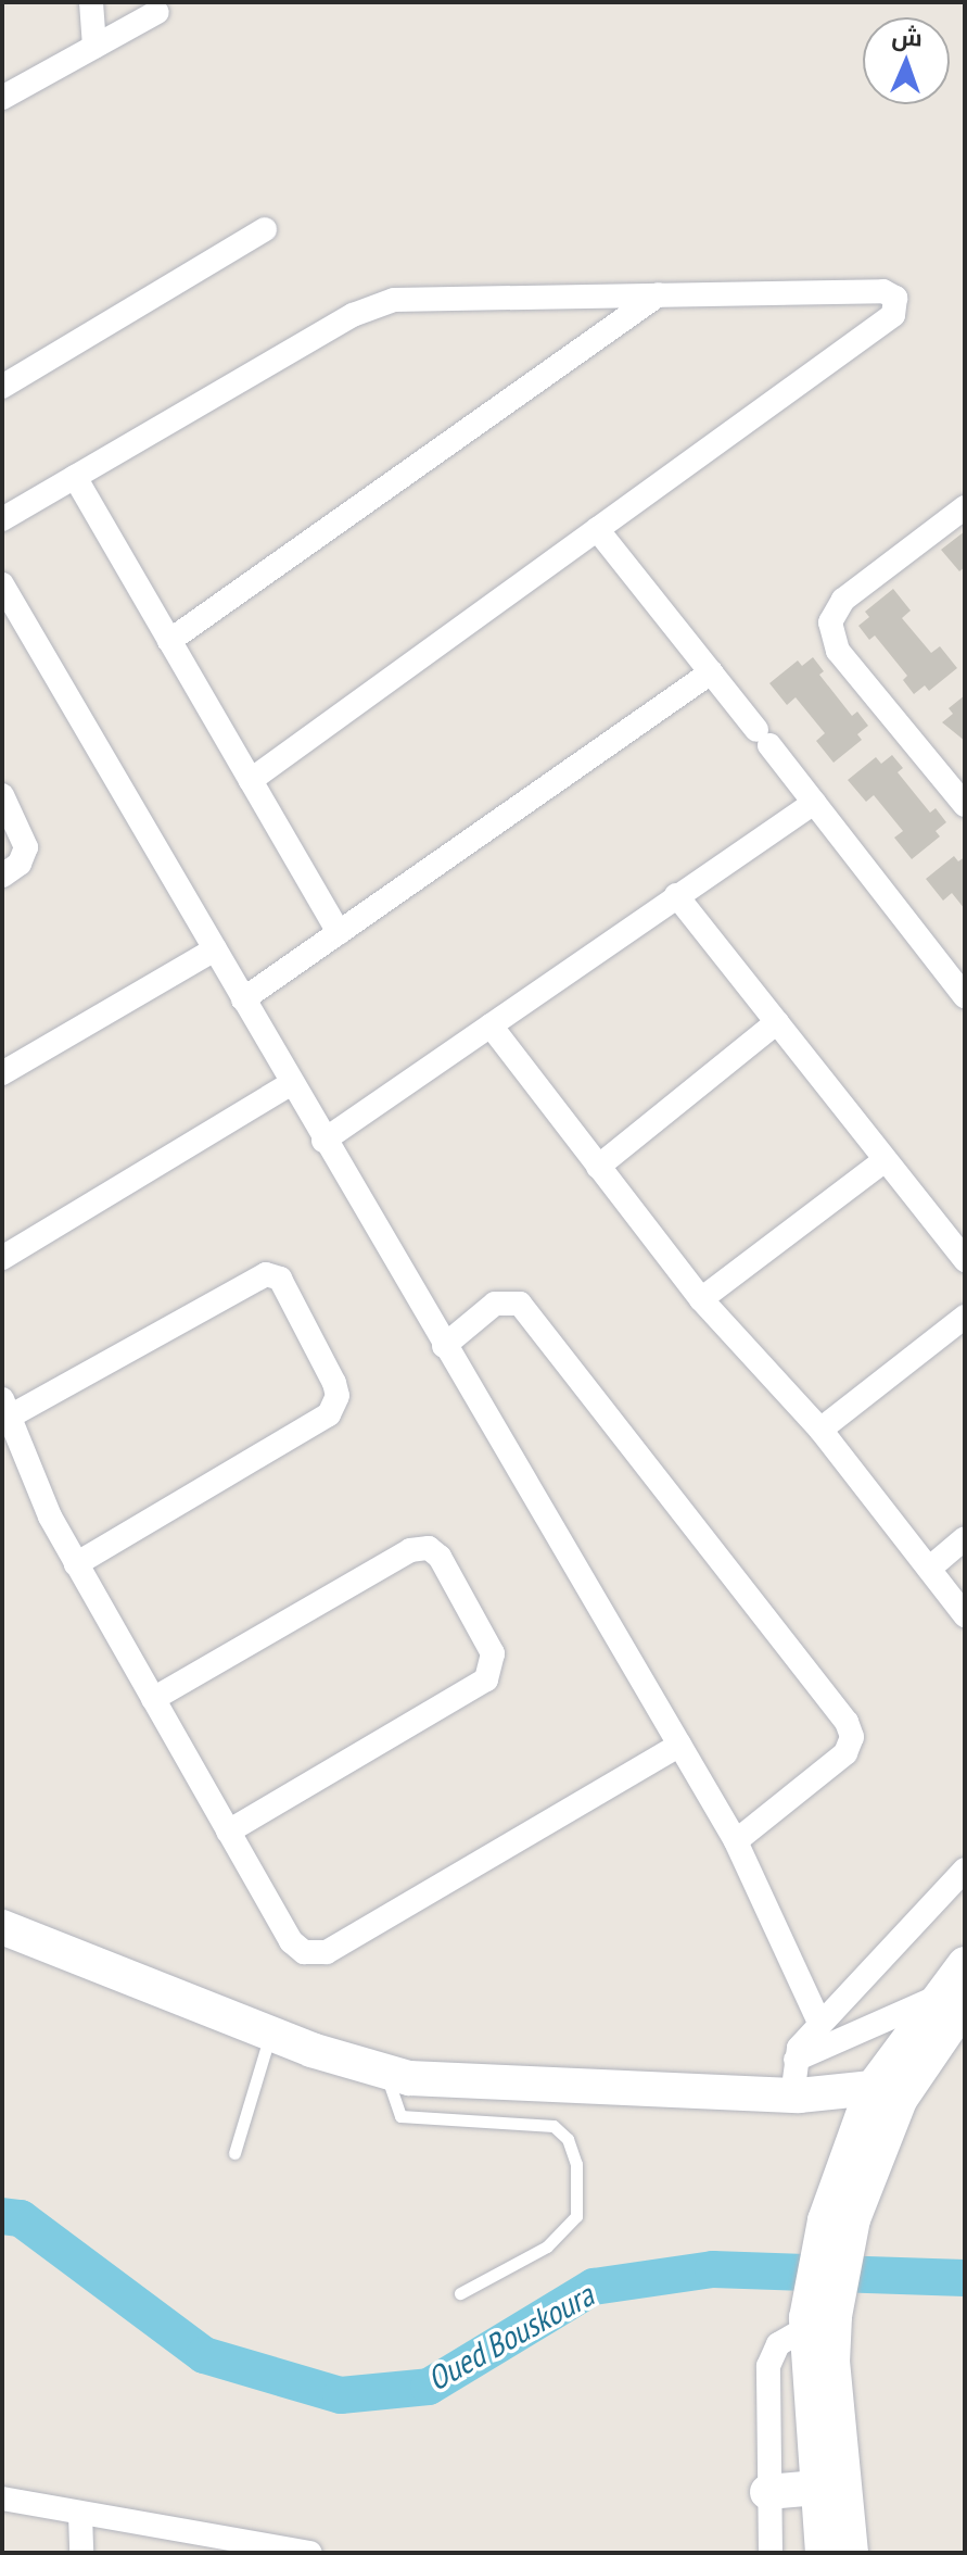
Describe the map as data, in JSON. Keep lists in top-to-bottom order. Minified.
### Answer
{"water":["Oued Bouskoura"],"north":"top"}
